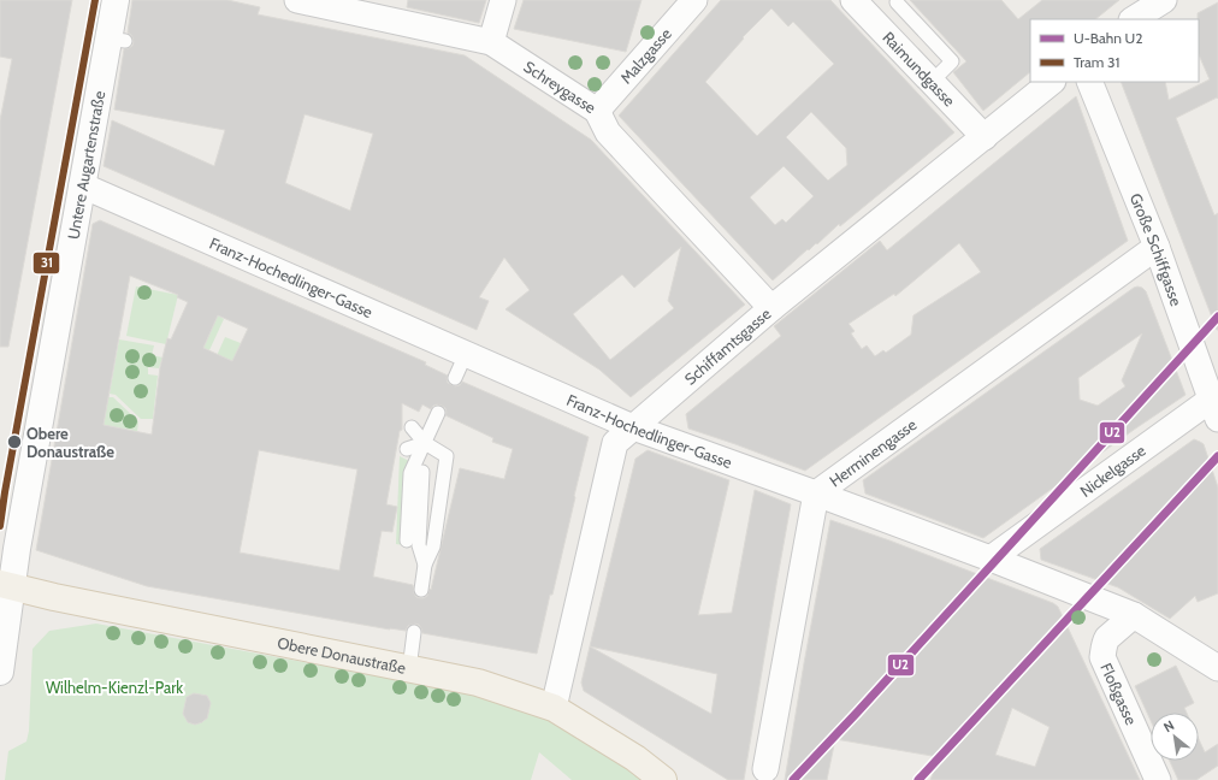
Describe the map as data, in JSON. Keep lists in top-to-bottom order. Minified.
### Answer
{"streets":{"main road":["Obere Donaustraße"],"street":["Malzgasse","Raimundgasse","Schreygasse","Untere Augartenstraße","Große Schiffgasse","Franz-Hochedlinger-Gasse","Schiffamtsgasse","Herminengasse","Nickelgasse","Floßgasse"]},"crossings":[["Malzgasse","Schreygasse"],["Raimundgasse","Schiffamtsgasse"],["Schreygasse","Schiffamtsgasse"],["Untere Augartenstraße","Franz-Hochedlinger-Gasse"],["Untere Augartenstraße","Obere Donaustraße"],["Große Schiffgasse","Herminengasse"],["Große Schiffgasse","Nickelgasse"],["Franz-Hochedlinger-Gasse","Schiffamtsgasse"],["Franz-Hochedlinger-Gasse","Herminengasse"],["Franz-Hochedlinger-Gasse","Nickelgasse"],["Franz-Hochedlinger-Gasse","Floßgasse"],["Schiffamtsgasse","Obere Donaustraße"]],"parks":["Wilhelm-Kienzl-Park"],"places":["Obere Donaustraße"],"lines":["tram line 31","metro line U2"],"legend":["U-Bahn U2","Tram 31"],"north":"top left"}
